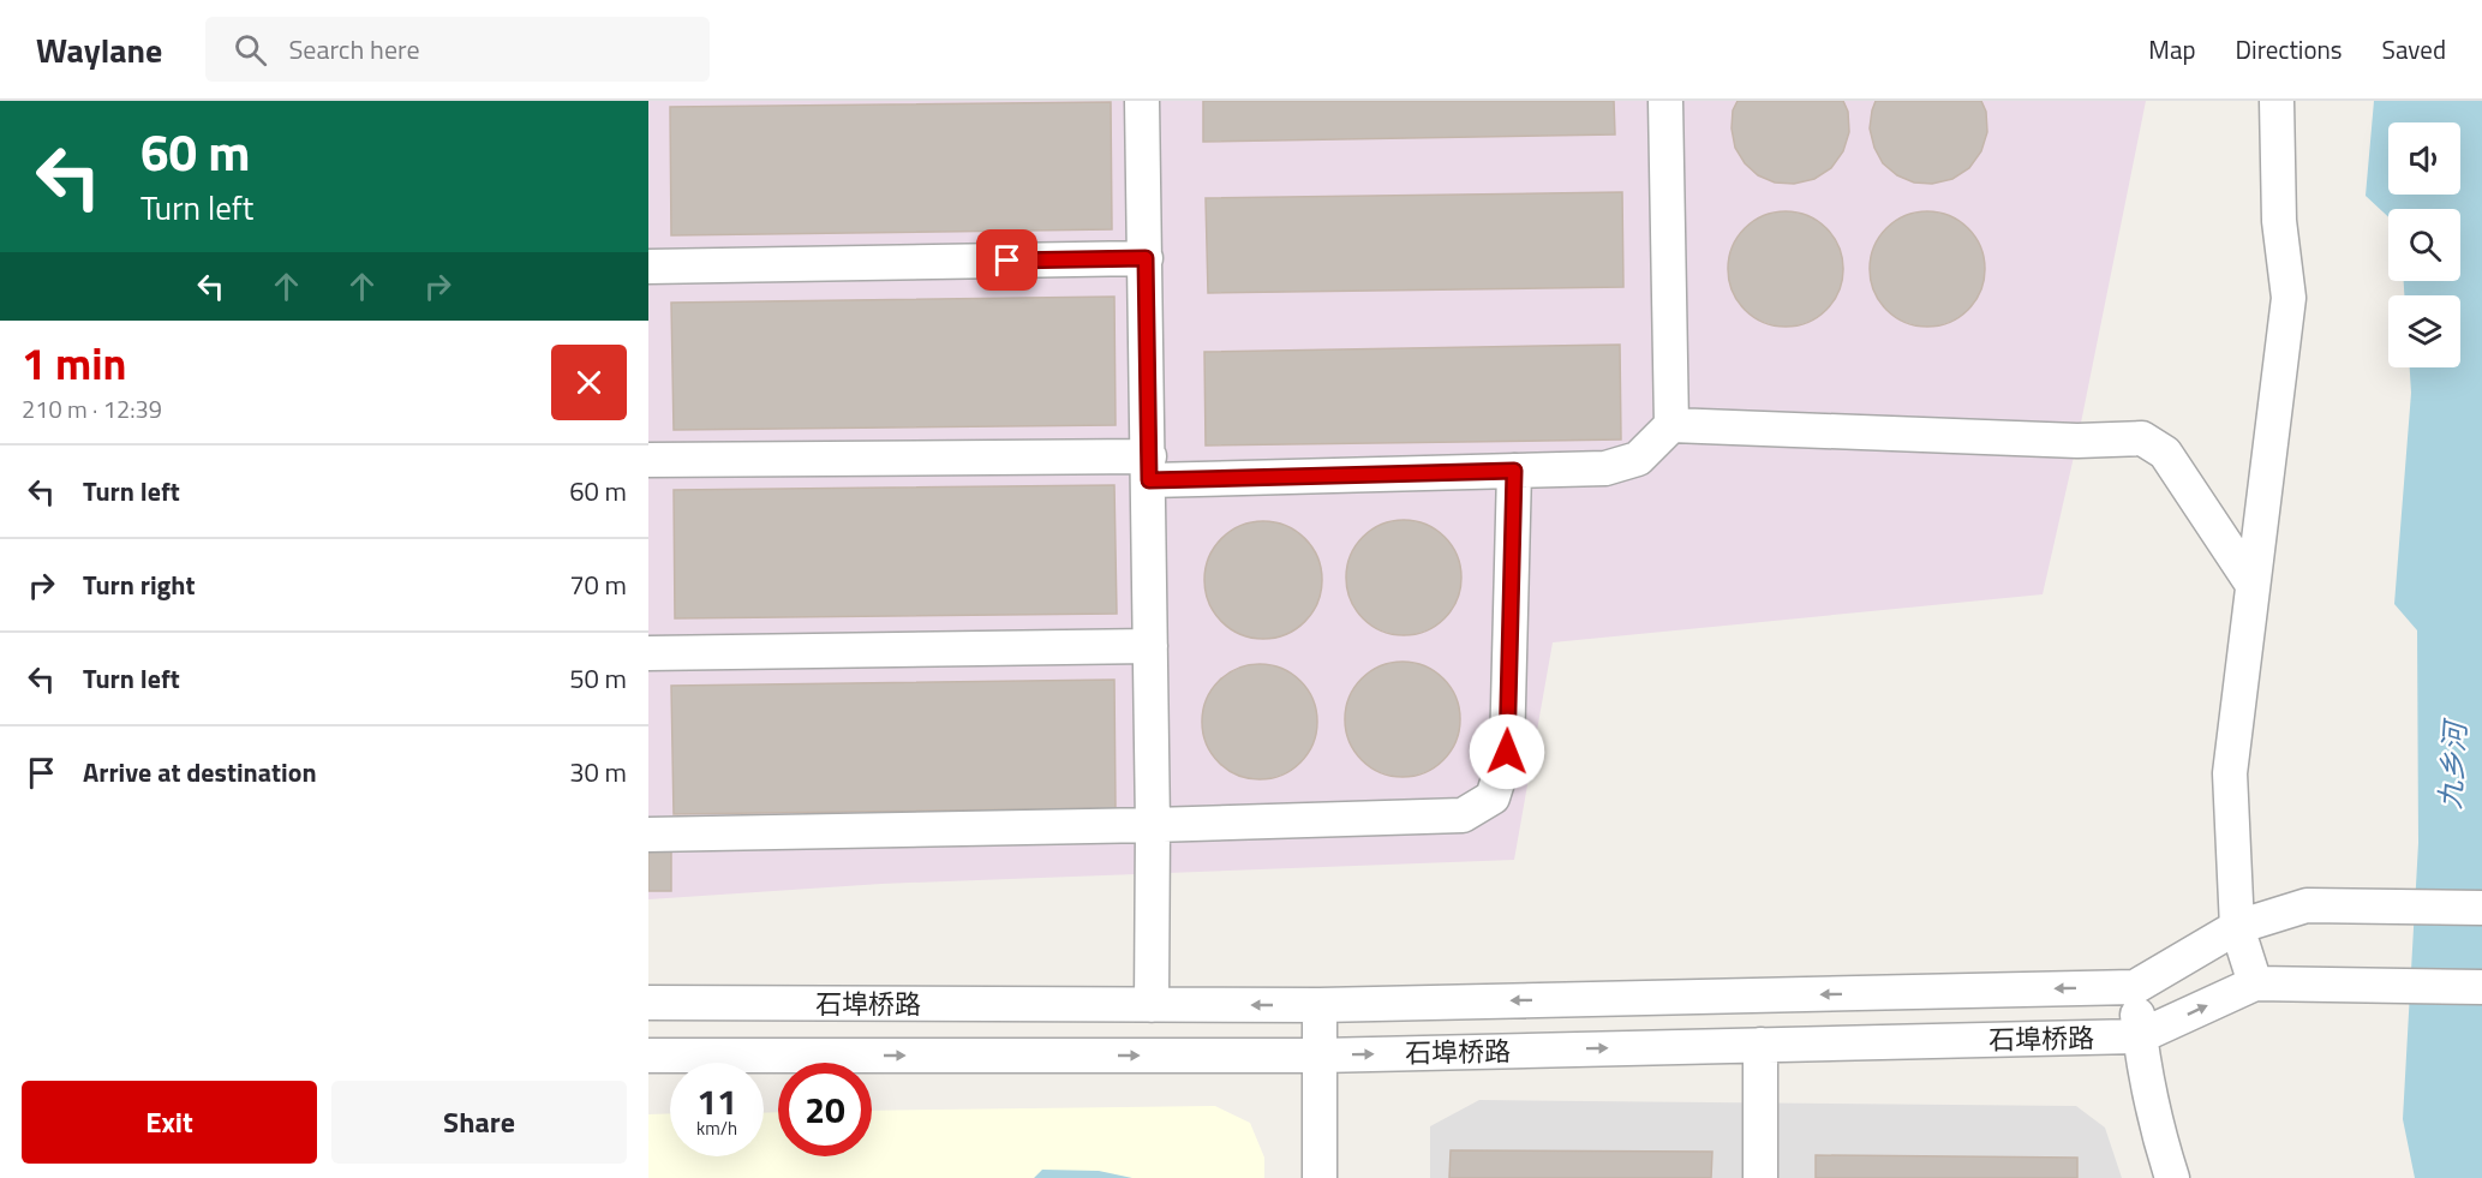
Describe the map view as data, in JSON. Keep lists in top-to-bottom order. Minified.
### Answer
{"streets":{"street":["石埠桥路"]},"water":["九乡河"],"page":{"header":"Waylane","search":"Search here","nav":["Map","Directions","Saved"],"turn":["60 m","Turn left"],"heading":["1 min","210 m · 12:39"],"list":[{"name":"Turn left","value":"60 m"},{"name":"Turn right","value":"70 m"},{"name":"Turn left","value":"50 m"},{"name":"Arrive at destination","value":"30 m"}],"speed":"11 km/h","limit":"20","buttons":["Exit","Share"]}}
